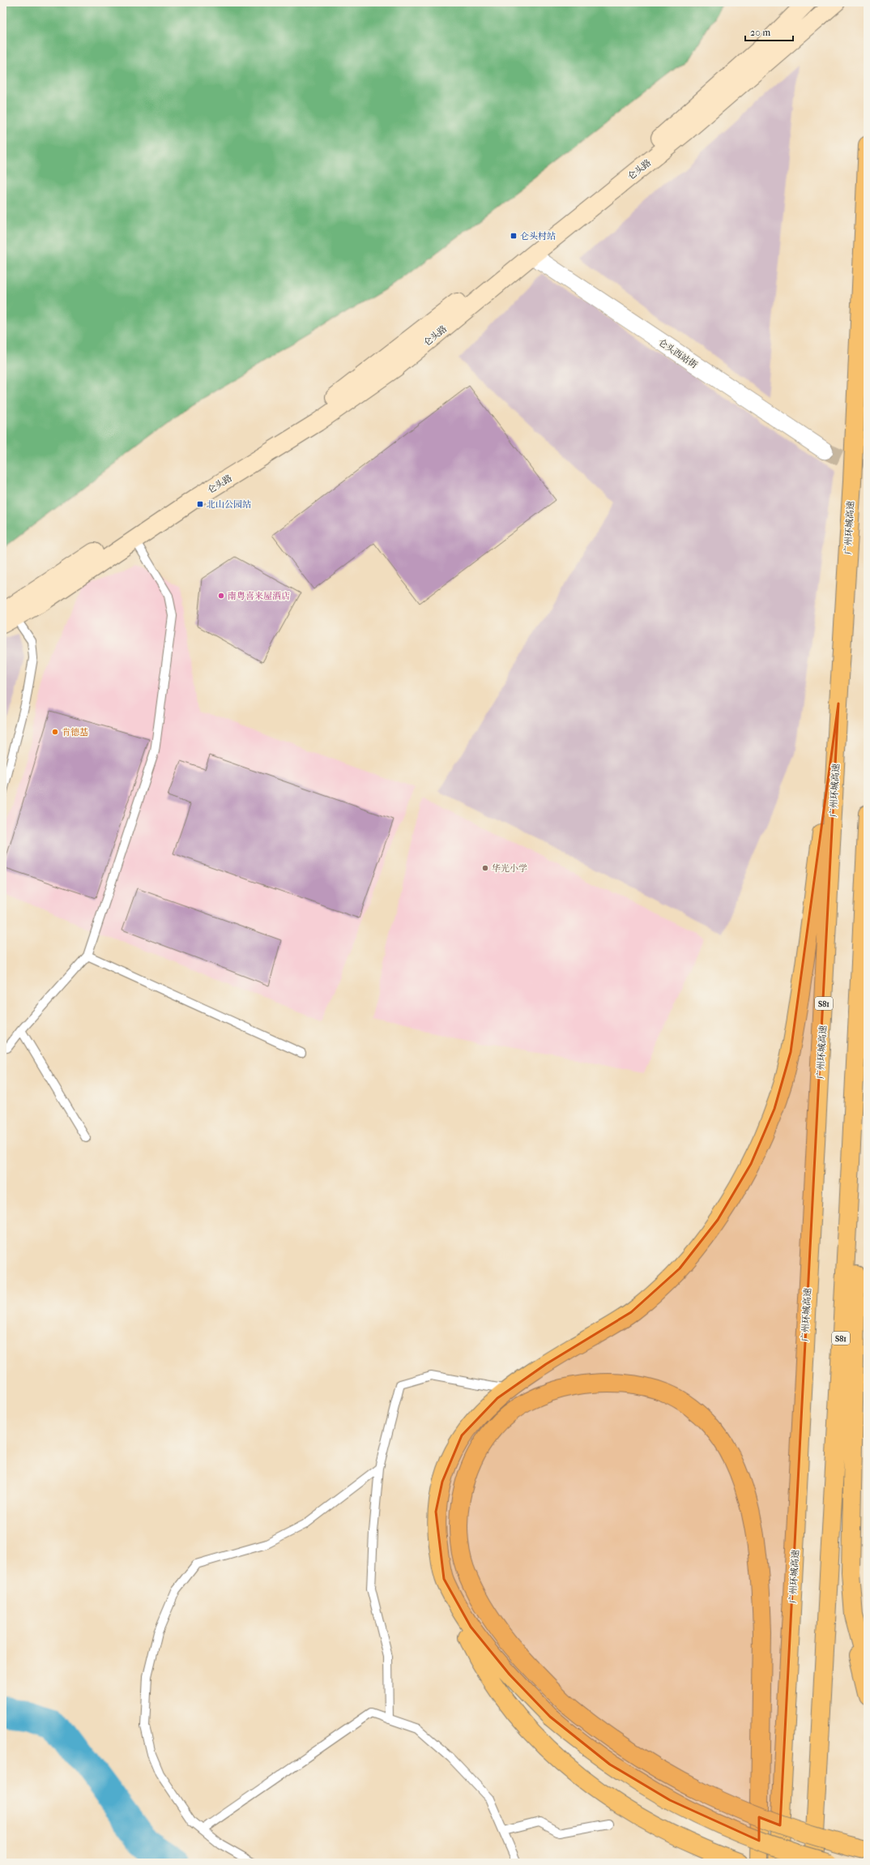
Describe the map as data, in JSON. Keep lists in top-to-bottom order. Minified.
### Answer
{"streets":{"highway":["广州环城高速","S81"],"street":["仑头路","仑头西站街"]},"crossings":[["仑头路","仑头西站街"]],"places":{"transit":["仑头村站","北山公园站"],"other":["南粤喜来屋酒店","肯德基","华光小学"]},"scale_bar":"20 m"}
